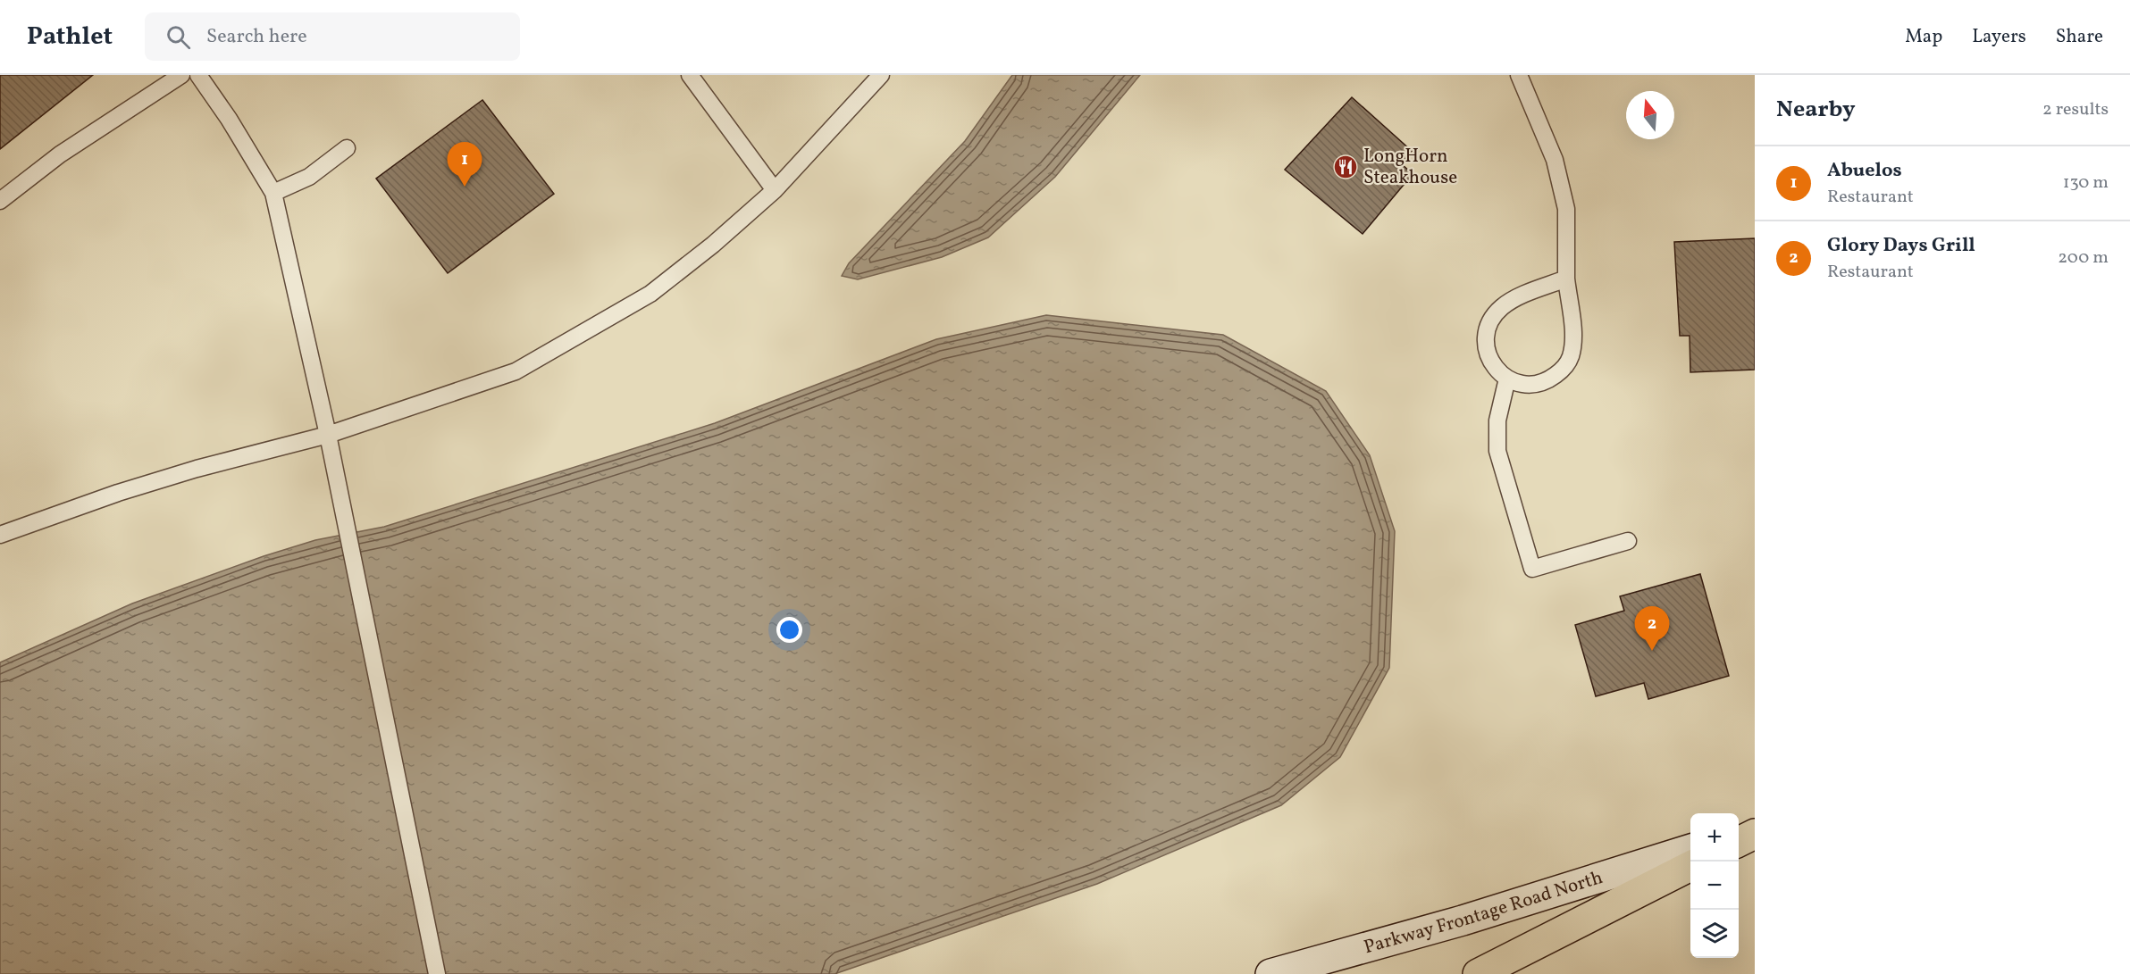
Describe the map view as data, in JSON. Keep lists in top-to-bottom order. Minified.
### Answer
{"streets":{"main road":["Parkway Frontage Road North"]},"places":{"restaurant":["LongHorn Steakhouse"]},"north":"top","page":{"header":"Pathlet","search":"Search here","nav":["Map","Layers","Share"],"heading":["Nearby","2 results"],"pins":["1","2"],"list":[{"mark":"1","name":"Abuelos","note":"Restaurant","value":"130 m"},{"mark":"2","name":"Glory Days Grill","note":"Restaurant","value":"200 m"}],"map_buttons":["+","−"]}}
